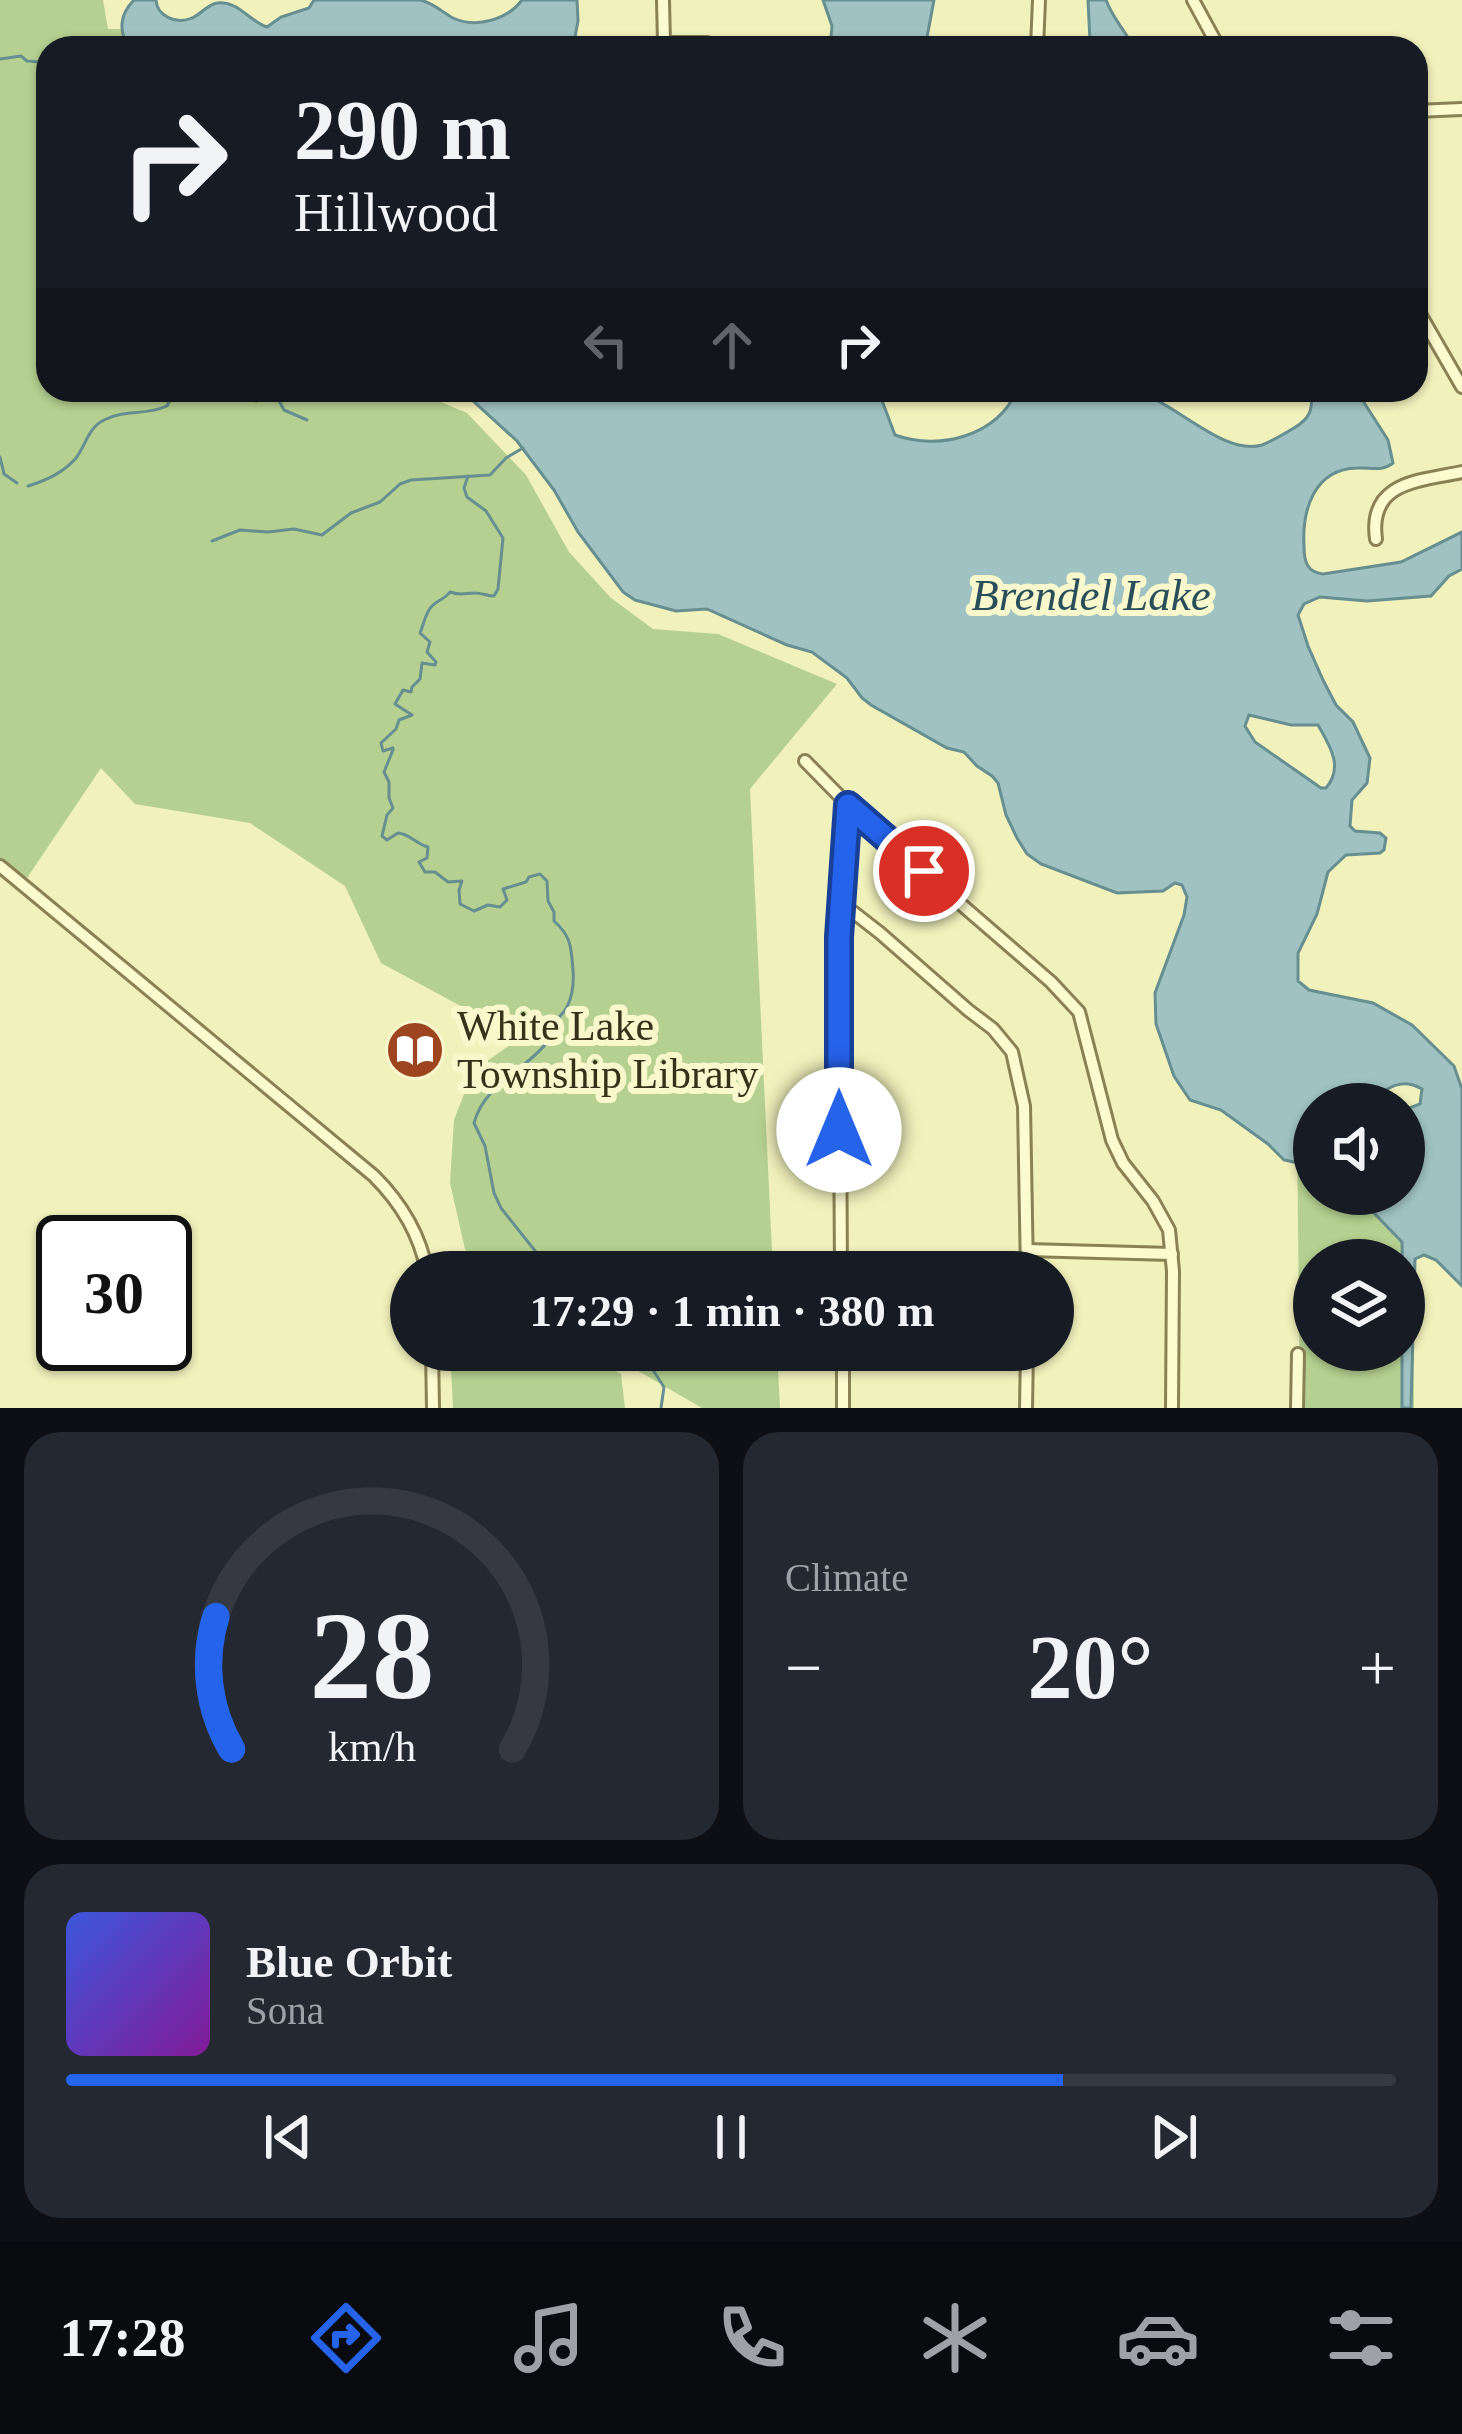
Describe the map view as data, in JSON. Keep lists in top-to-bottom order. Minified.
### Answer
{"water":["Brendel Lake"],"places":{"library":["White Lake Township Library"]},"page":{"turn":["290 m","Hillwood"],"limit":"30","trip":"17:29 · 1 min · 380 m","tile":"Climate","heat":["−","20°","+"],"song":["Blue Orbit","Sona"],"tabs":"17:28","gauge":["28","km/h"]}}
